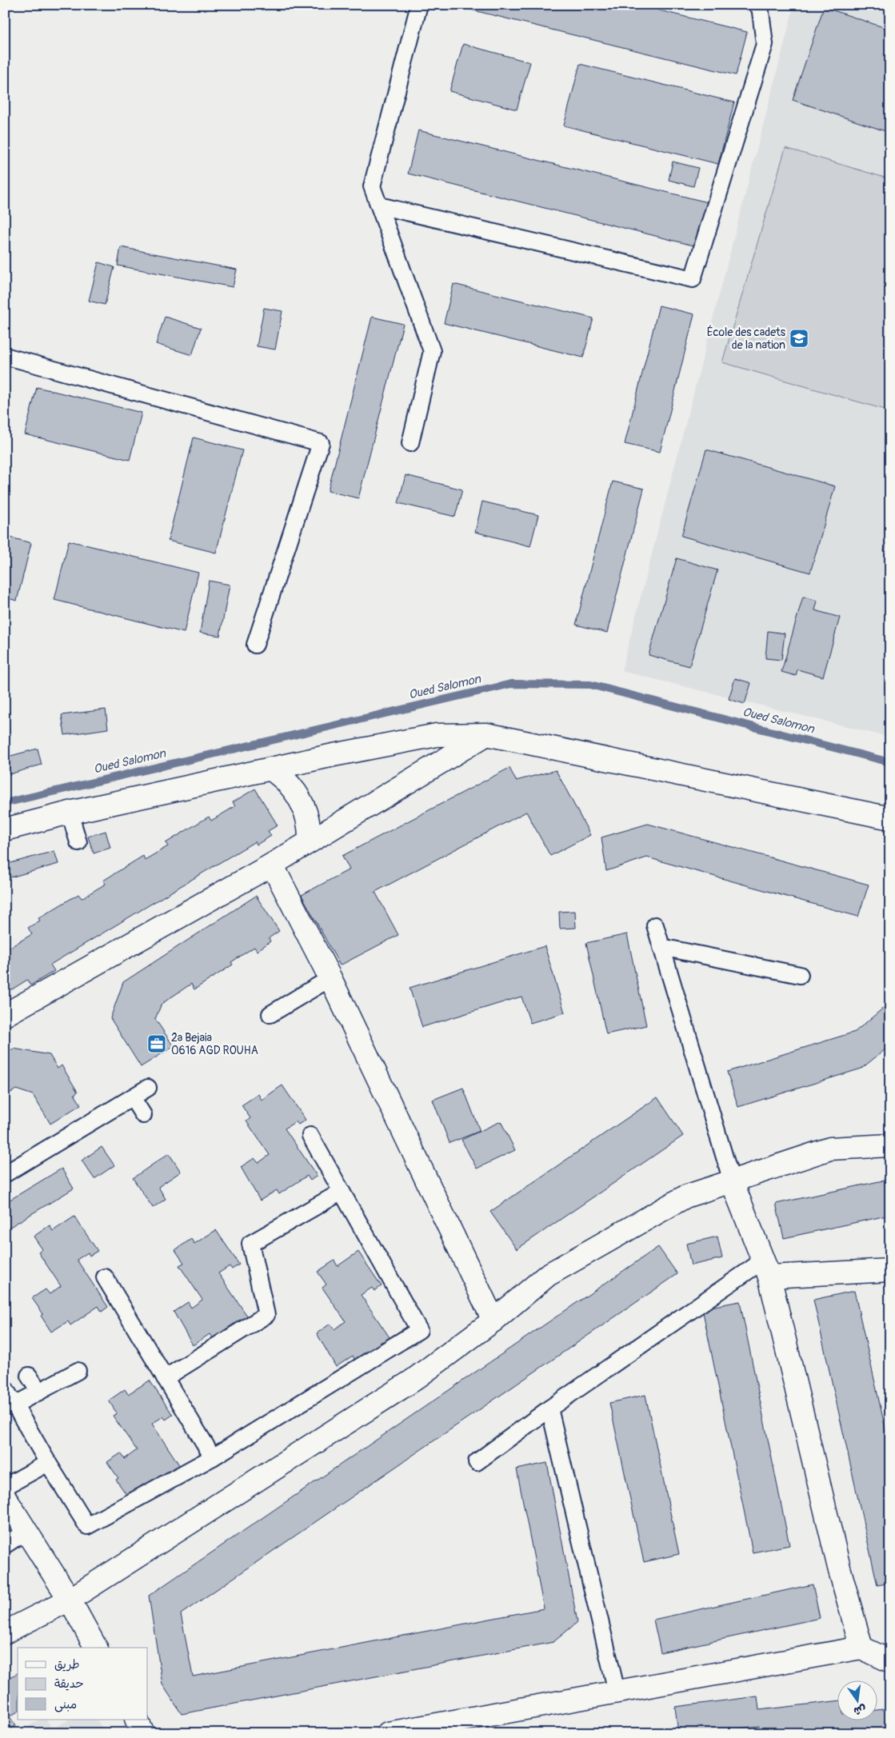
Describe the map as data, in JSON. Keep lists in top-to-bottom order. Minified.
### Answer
{"water":["Oued Salomon"],"places":{"school or university":["École des cadets de la nation"],"office":["2a Bejaia 0616 AGD ROUHA"]},"legend":["طريق","حديقة","مبنى"],"north":"bottom"}
